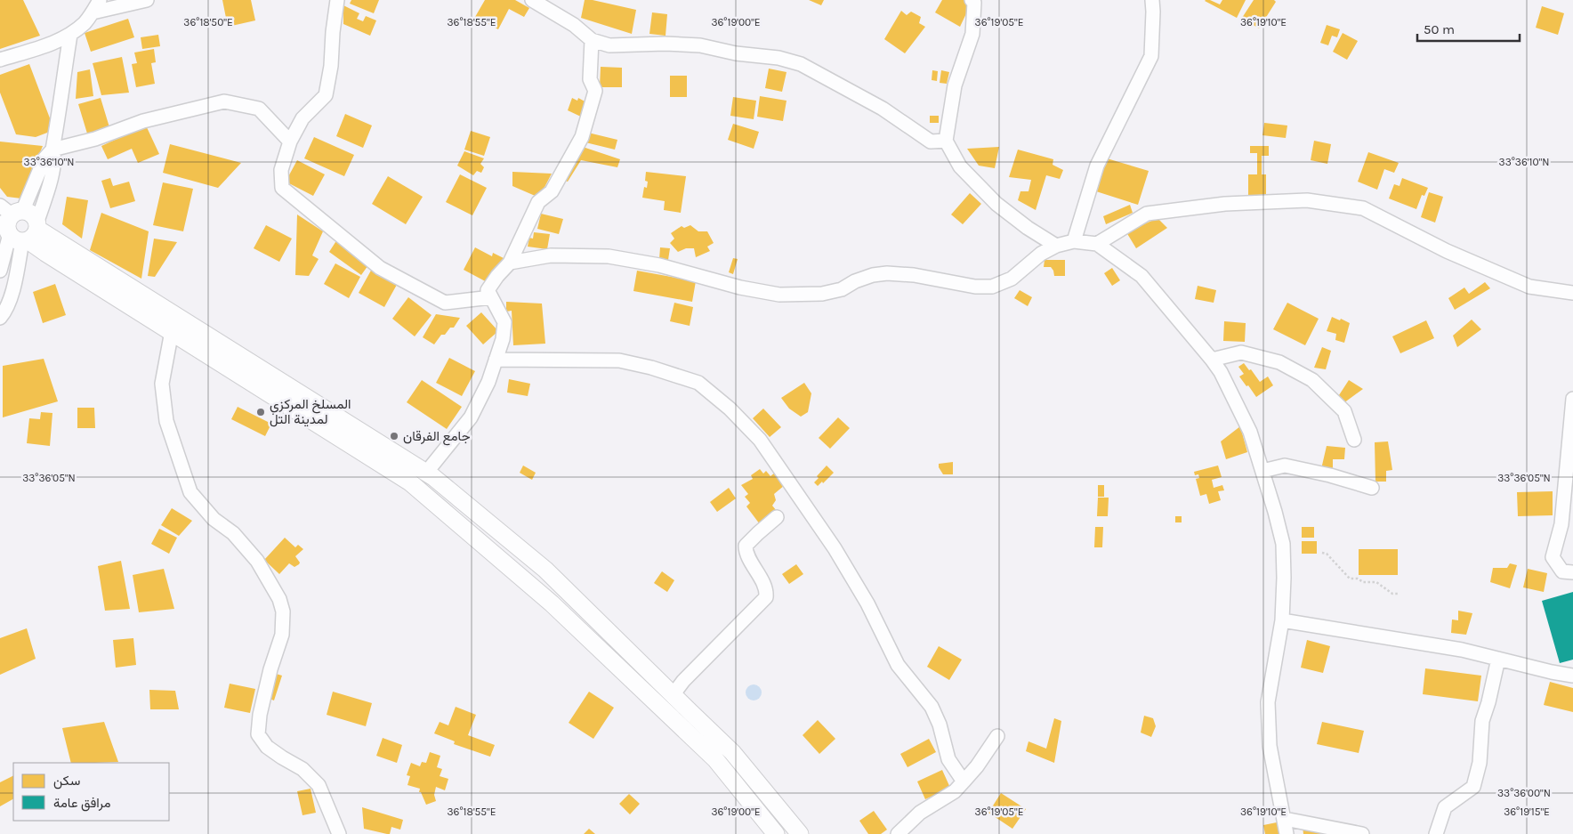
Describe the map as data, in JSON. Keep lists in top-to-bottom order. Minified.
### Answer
{"places":["المسلخ المركزي لمدينة التل","جامع الفرقان"],"legend":["سكن","مرافق عامة"],"scale_bar":"50 m","coordinates":["36°18'50\"E","36°18'55\"E","36°19'00\"E","36°19'05\"E","36°19'10\"E","33°36'10\"N","33°36'05\"N","33°36'00\"N","36°19'15\"E"]}
